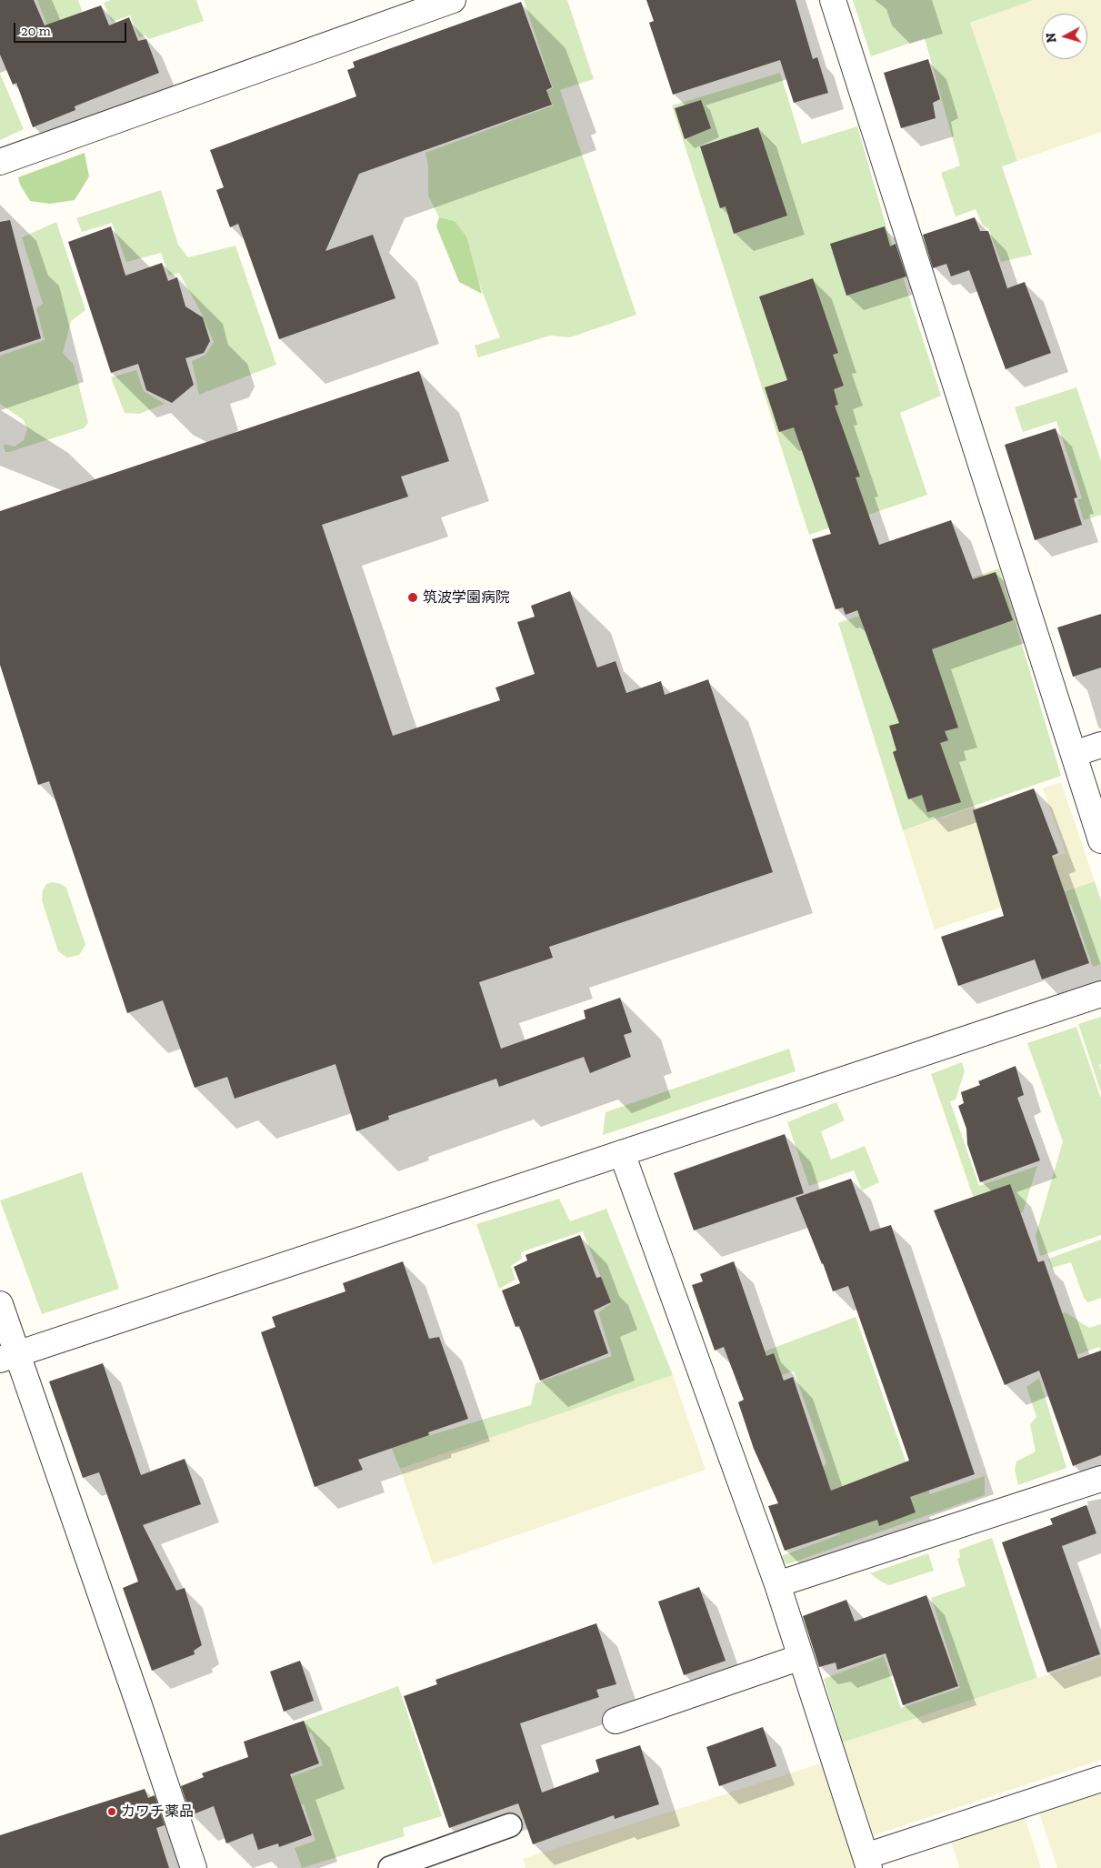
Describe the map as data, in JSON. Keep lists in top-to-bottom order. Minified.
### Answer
{"places":["筑波学園病院","カワチ薬品"],"scale_bar":"20 m","north":"left"}
